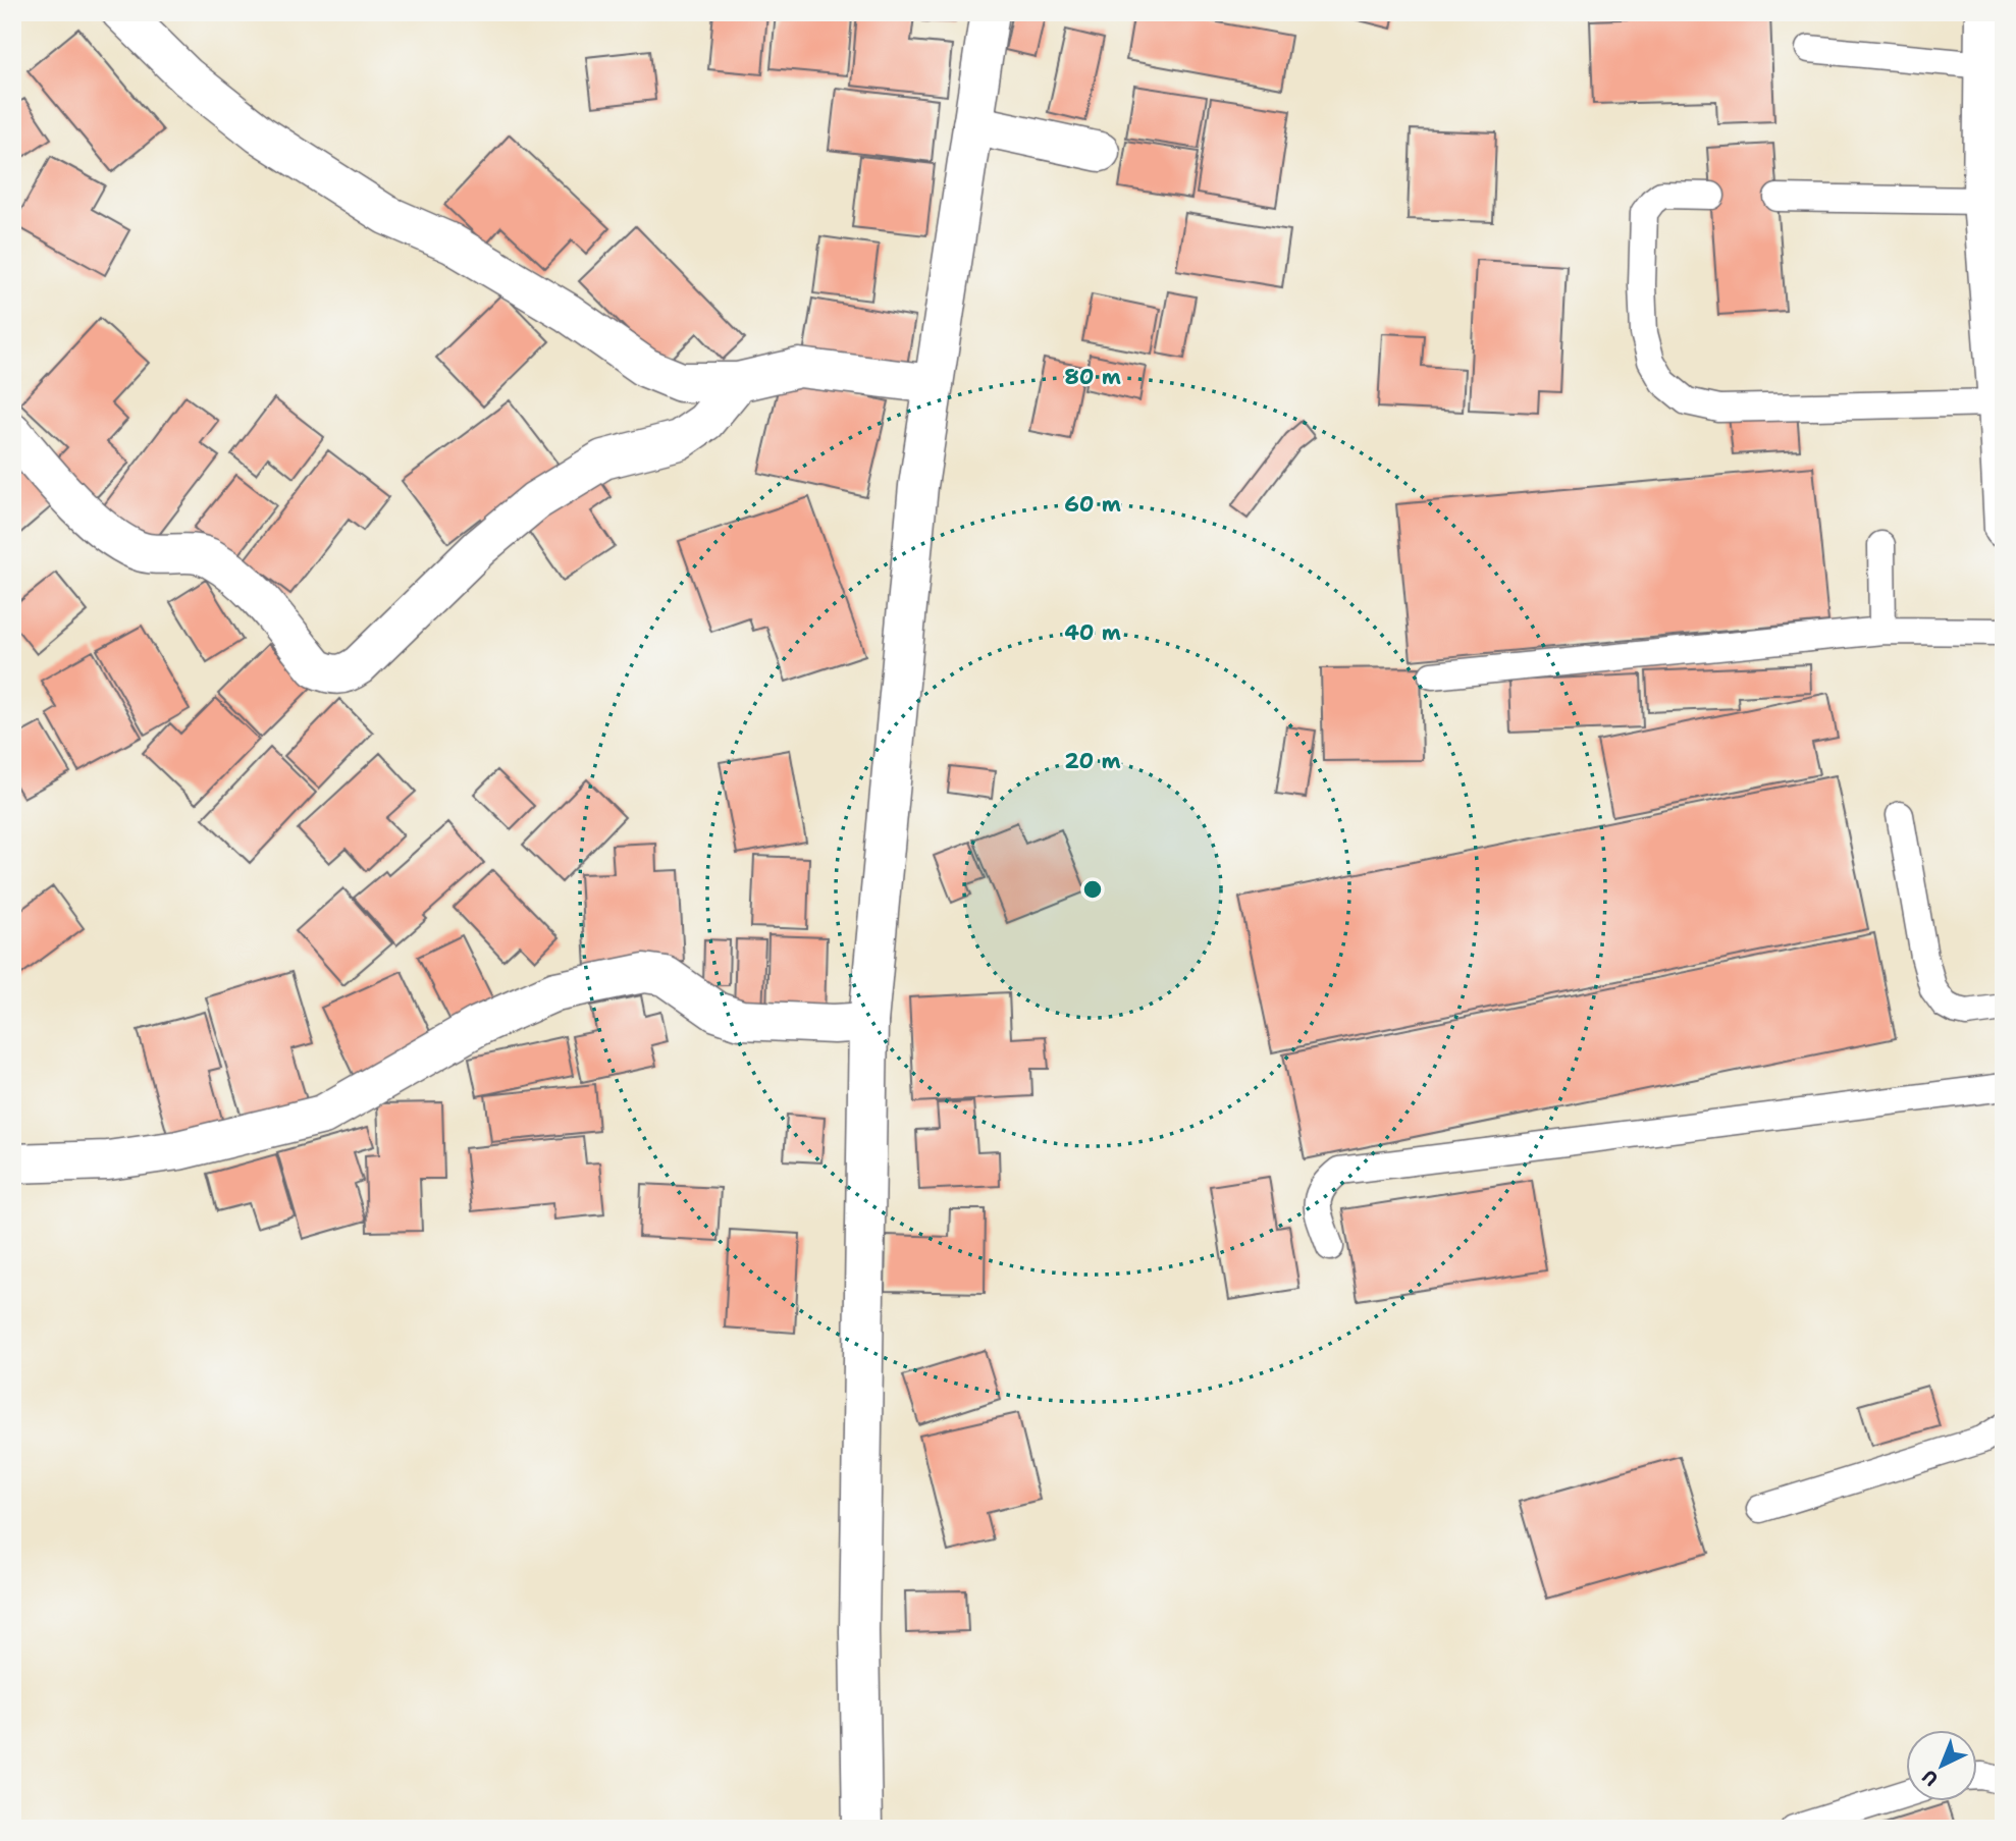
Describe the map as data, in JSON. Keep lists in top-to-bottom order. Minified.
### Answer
{"north":"bottom left","rings":["80 m","60 m","40 m","20 m"]}
